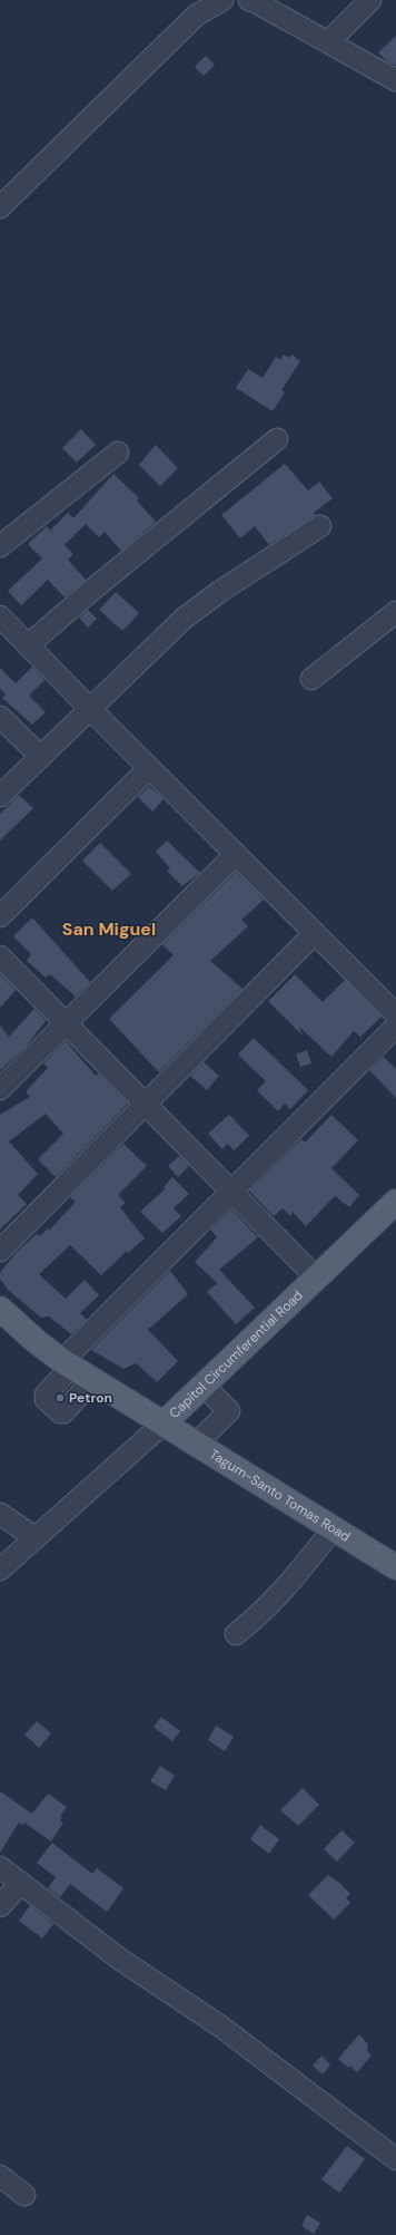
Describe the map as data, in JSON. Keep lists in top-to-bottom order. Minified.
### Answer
{"streets":{"main road":["Capitol Circumferential Road","Tagum-Santo Tomas Road"]},"crossings":[["Capitol Circumferential Road","Tagum-Santo Tomas Road"]],"districts":["San Miguel"],"places":["Petron"]}
